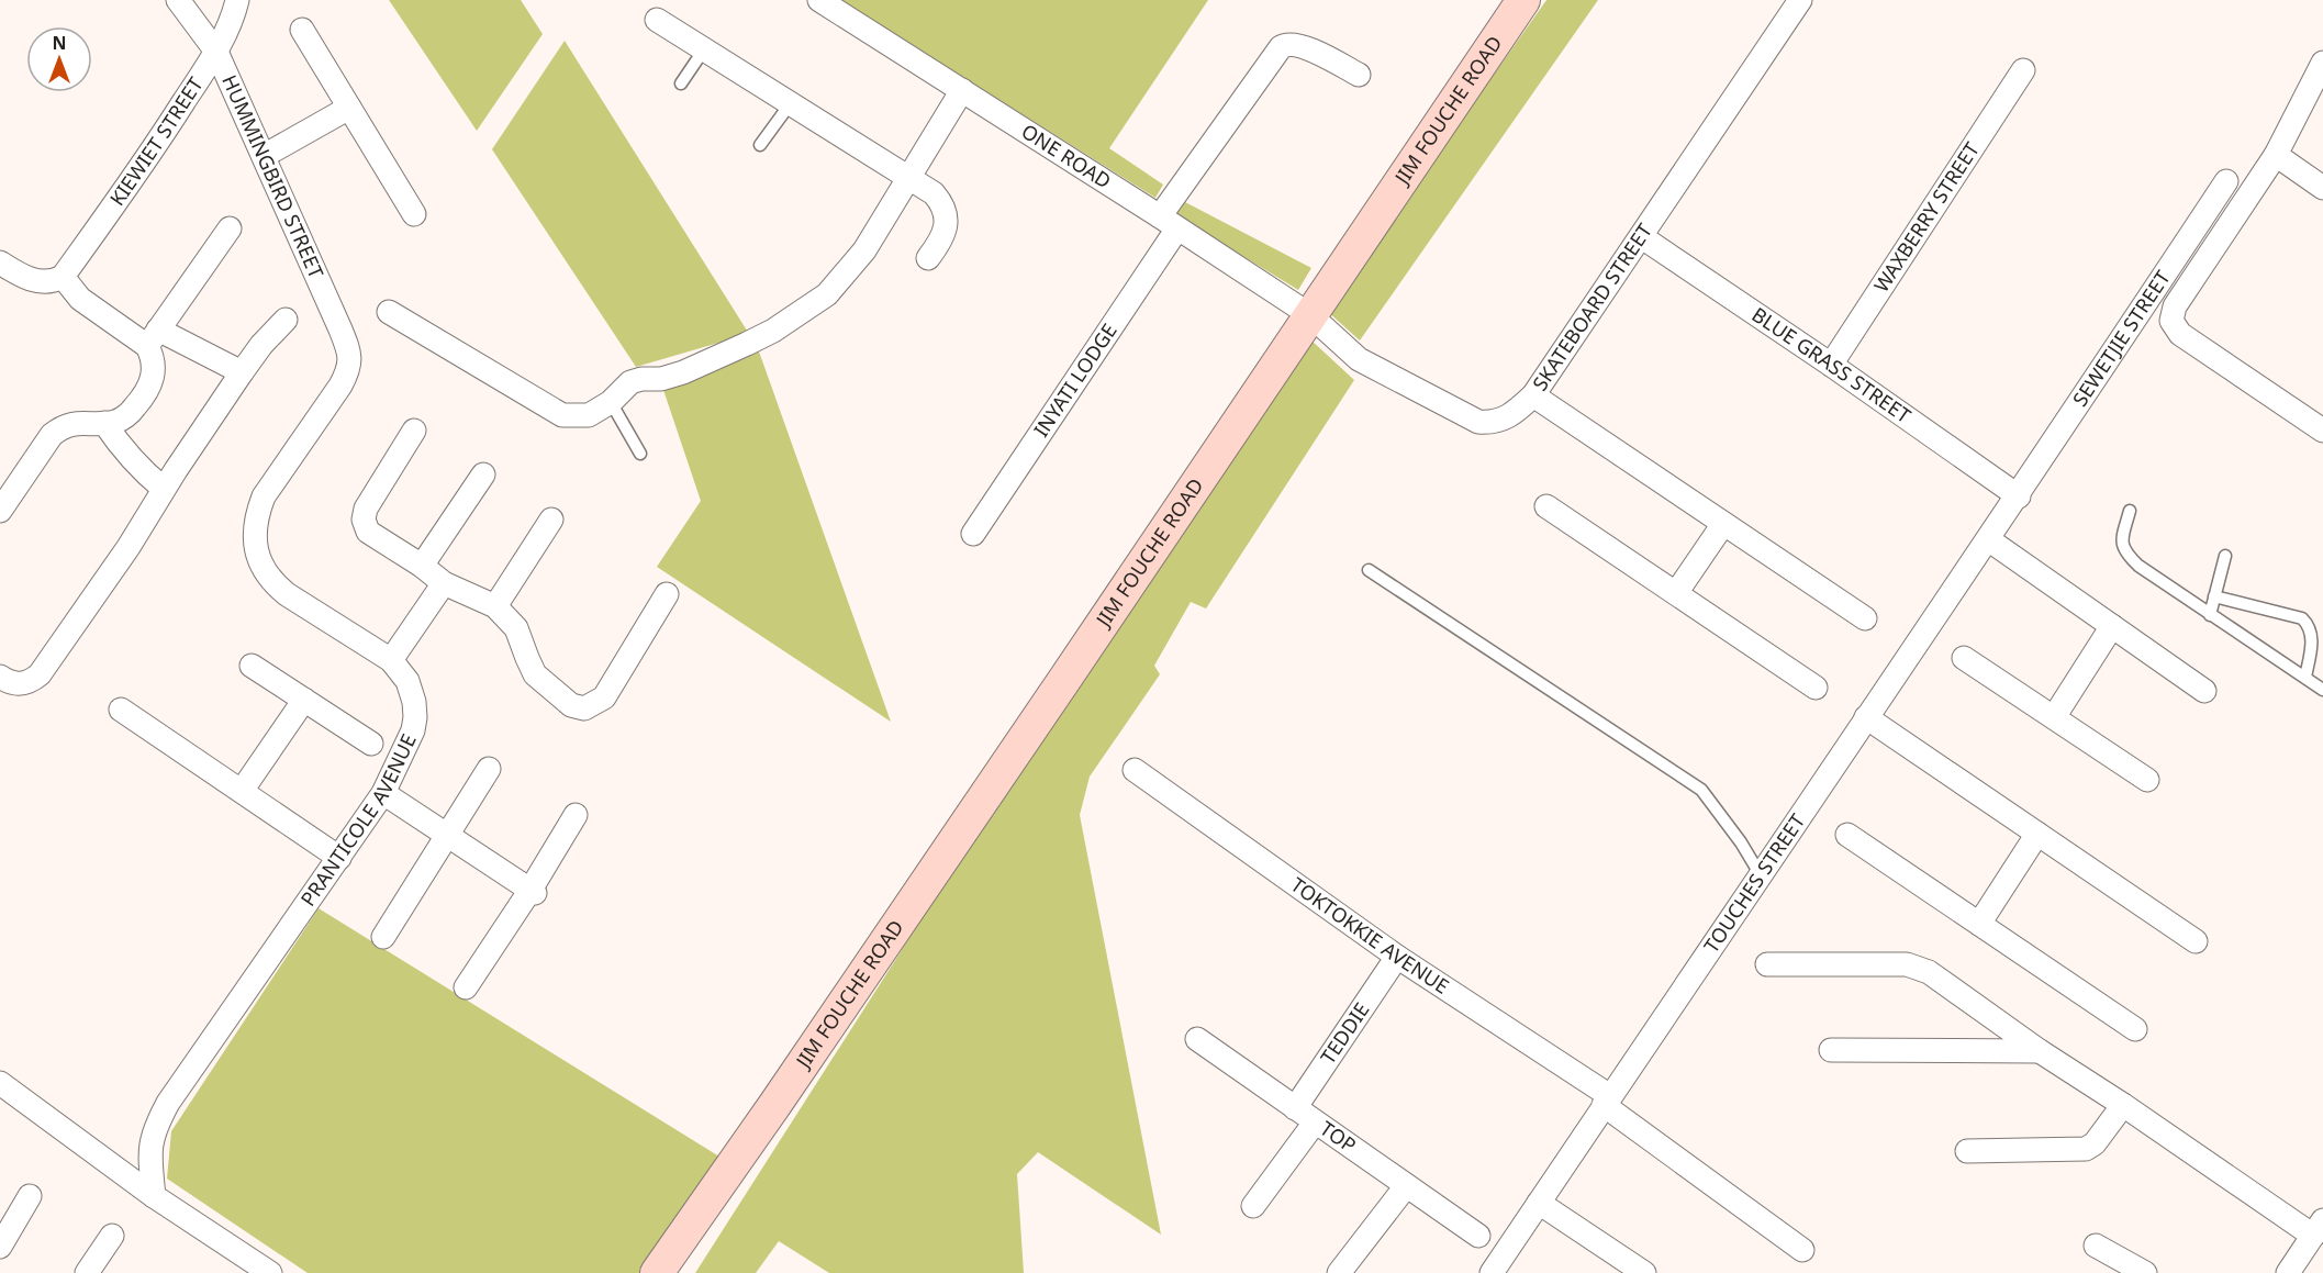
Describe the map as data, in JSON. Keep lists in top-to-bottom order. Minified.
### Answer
{"streets":{"street":["JIM FOUCHE ROAD","KIEWIET STREET","ONE ROAD","HUMMINGBIRD STREET","WAXBERRY STREET","SKATEBOARD STREET","SEWETJIE STREET","BLUE GRASS STREET","INYATI LODGE","PRANTICOLE AVENUE","TOUCHES STREET","TOKTOKKIE AVENUE","TEDDIE","TOP"]},"crossings":[["JIM FOUCHE ROAD","ONE ROAD"],["JIM FOUCHE ROAD","SKATEBOARD STREET"],["KIEWIET STREET","HUMMINGBIRD STREET"],["ONE ROAD","SKATEBOARD STREET"],["ONE ROAD","INYATI LODGE"],["HUMMINGBIRD STREET","PRANTICOLE AVENUE"],["WAXBERRY STREET","BLUE GRASS STREET"],["SKATEBOARD STREET","BLUE GRASS STREET"],["SEWETJIE STREET","BLUE GRASS STREET"],["SEWETJIE STREET","TOUCHES STREET"],["BLUE GRASS STREET","TOUCHES STREET"],["TOUCHES STREET","TOKTOKKIE AVENUE"],["TOKTOKKIE AVENUE","TEDDIE"],["TEDDIE","TOP"]],"north":"top"}
